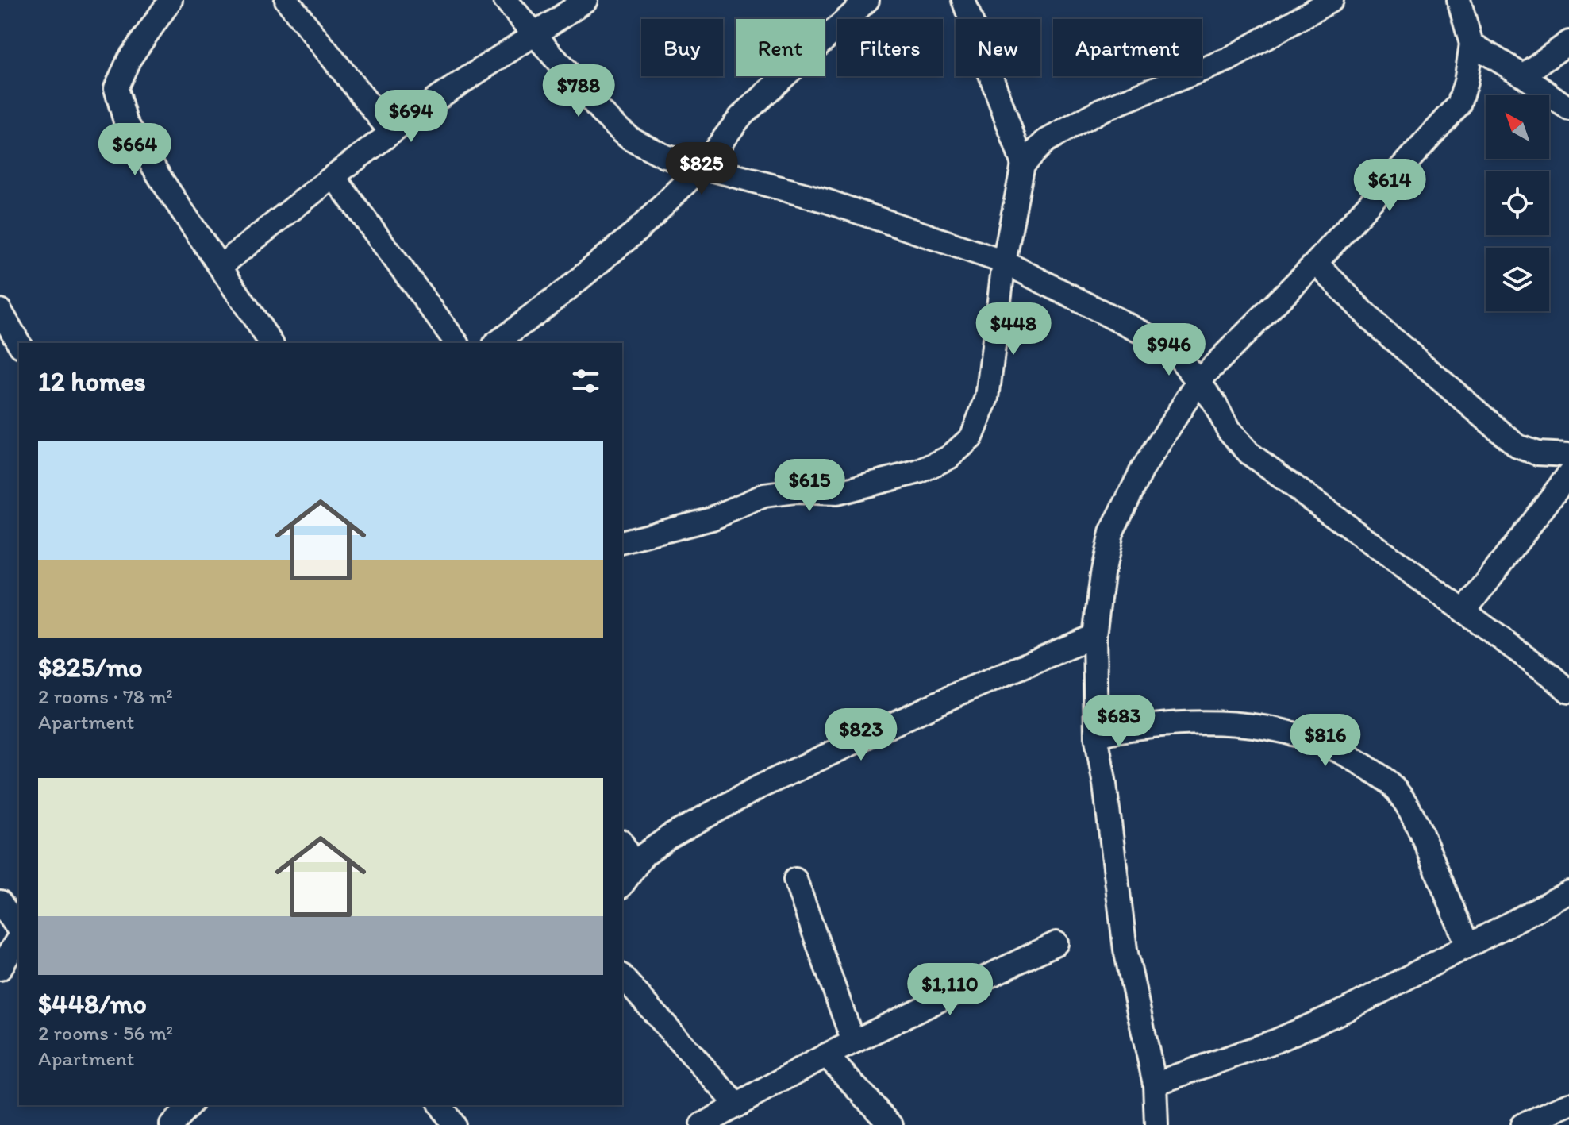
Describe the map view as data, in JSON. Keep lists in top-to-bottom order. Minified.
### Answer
{"north":"top left","page":{"chip":["Buy","Rent","Filters","New","Apartment"],"price":["$788","$694","$664","$825","$614","$448","$946","$615","$683","$823","$816","$1,110"],"heading":"12 homes","list":[{"name":"$825/mo","note":"2 rooms · 78 m² · Apartment"},{"name":"$448/mo","note":"2 rooms · 56 m² · Apartment"}]}}
